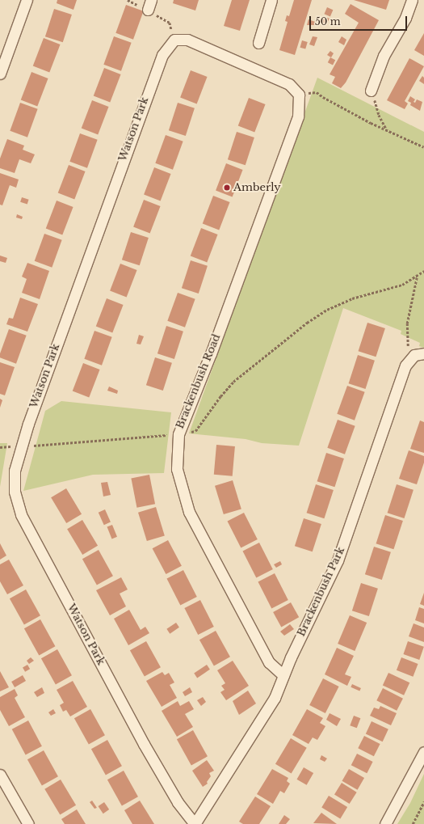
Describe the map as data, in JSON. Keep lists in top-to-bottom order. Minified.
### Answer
{"streets":{"street":["Watson Park","Brackenbush Road","Brackenbush Park"]},"crossings":[["Watson Park","Brackenbush Road"],["Watson Park","Brackenbush Park"],["Brackenbush Road","Brackenbush Park"]],"places":["Amberly"],"scale_bar":"50 m"}
